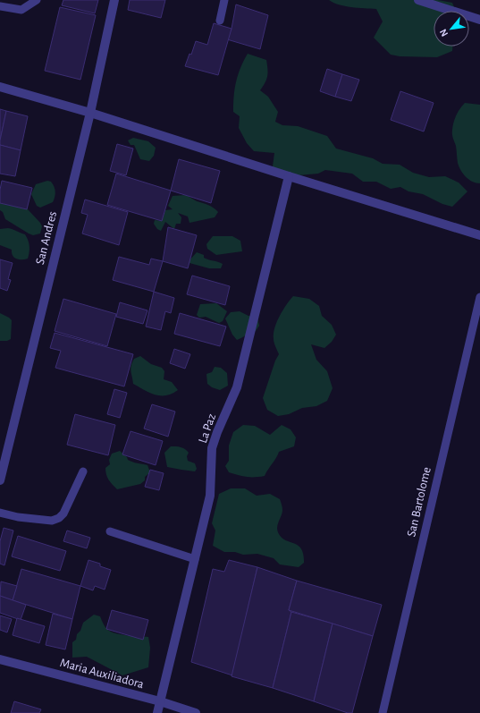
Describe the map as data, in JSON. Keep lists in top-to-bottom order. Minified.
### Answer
{"streets":{"street":["San Andres","La Paz","Maria Auxiliadora"],"lane":["San Bartolome"]},"crossings":[["La Paz","Maria Auxiliadora"]],"north":"bottom left"}
